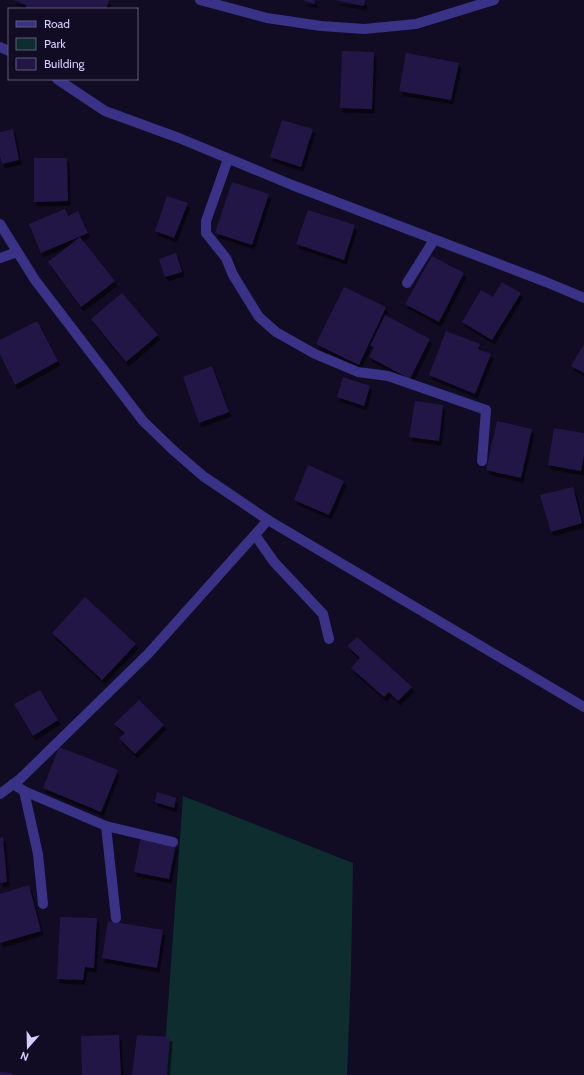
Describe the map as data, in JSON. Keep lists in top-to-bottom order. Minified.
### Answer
{"legend":["Road","Park","Building"],"north":"bottom"}
